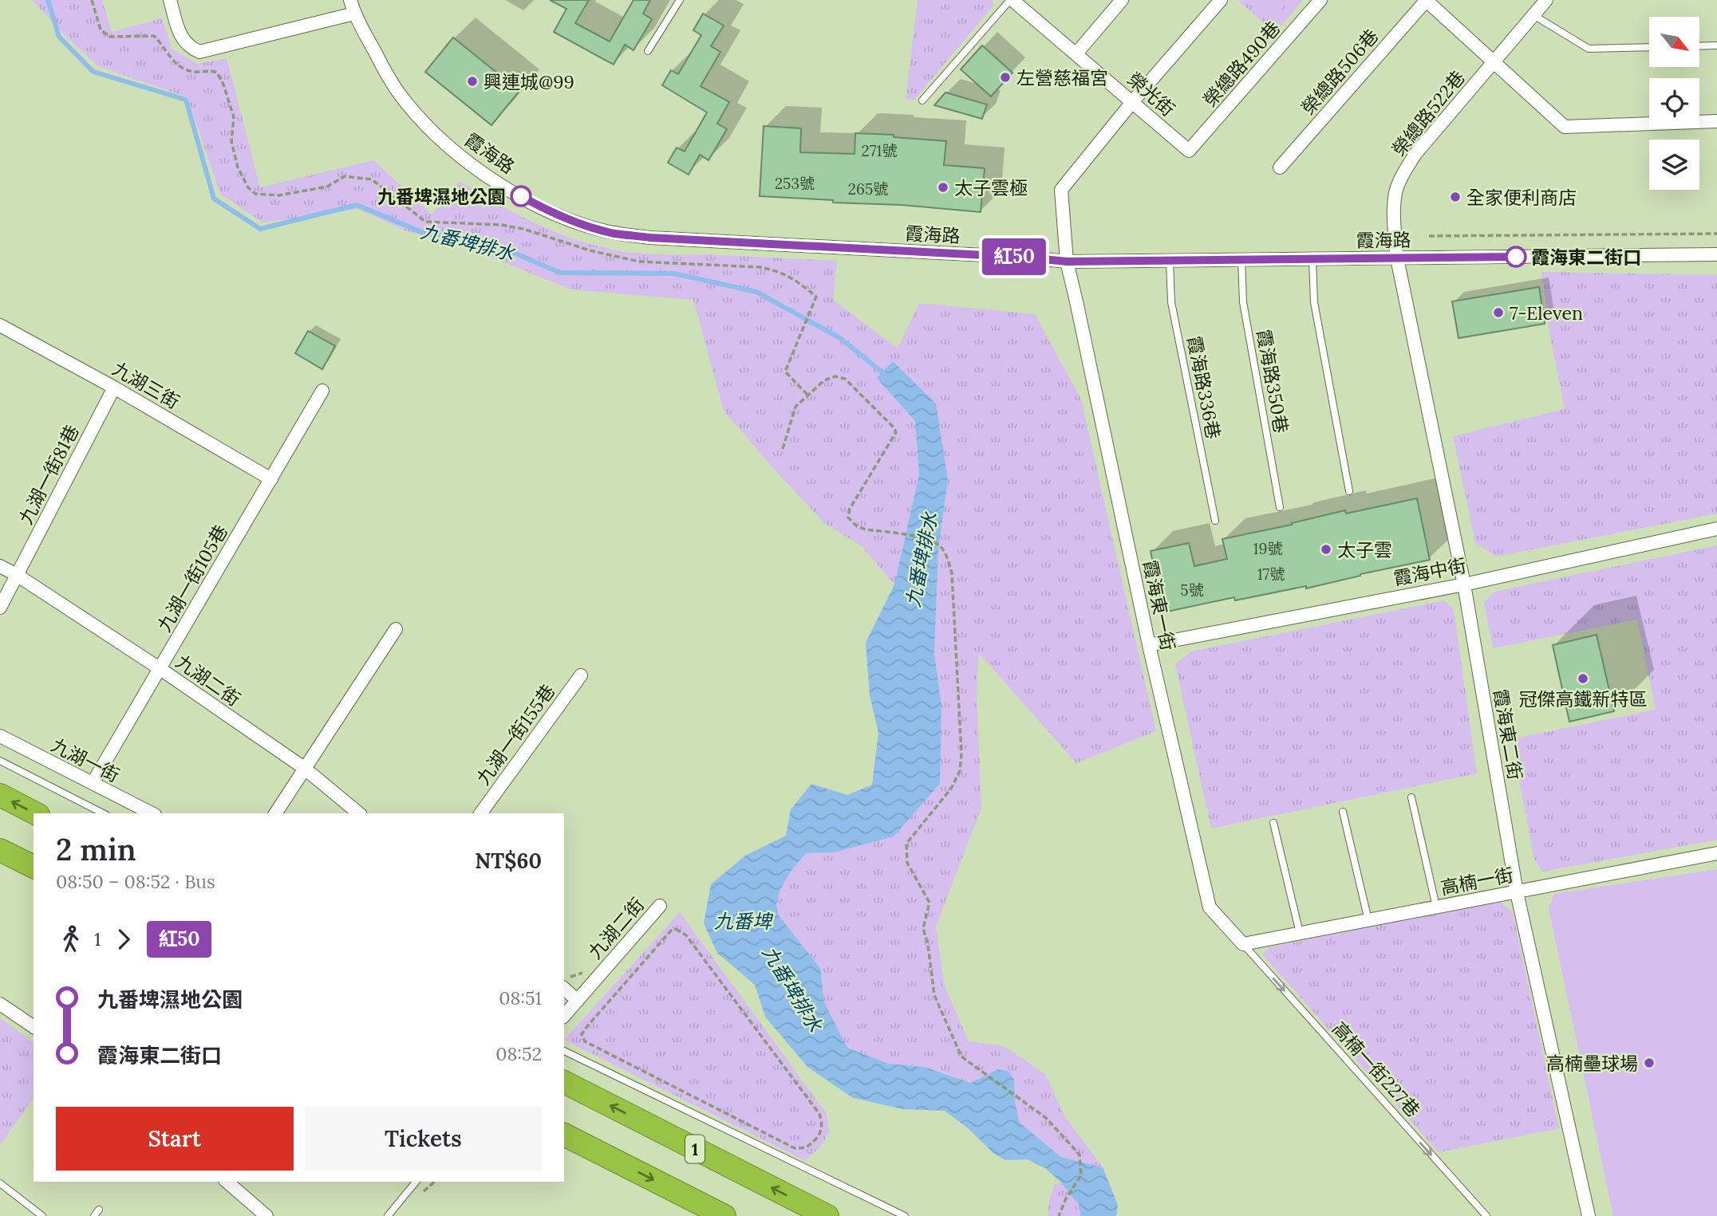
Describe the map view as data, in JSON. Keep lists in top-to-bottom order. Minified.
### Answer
{"streets":{"highway":["1"],"street":["榮總路490巷","榮總路506巷","榮光街","榮總路522巷","霞海路","九湖三街","九湖一街81巷","霞海中街","九湖一街105巷","霞海東一街","九湖二街","九湖一街155巷","霞海東二街","九湖一街","高楠一街"],"lane":["霞海路350巷","霞海路336巷","高楠一街227巷"]},"crossings":[["榮總路490巷","榮光街"],["榮光街","霞海東一街"],["榮總路522巷","霞海路"],["榮總路522巷","霞海東二街"],["霞海路","霞海路350巷"],["霞海路","霞海路336巷"],["霞海路","霞海東一街"],["霞海路","霞海東二街"],["九湖三街","九湖一街81巷"],["九湖三街","九湖一街105巷"],["九湖一街81巷","九湖二街"],["霞海中街","霞海東一街"],["霞海中街","霞海東二街"],["九湖一街105巷","九湖二街"],["九湖一街105巷","九湖一街"],["霞海東一街","高楠一街"],["霞海東一街","高楠一街227巷"],["霞海東二街","高楠一街"],["高楠一街","高楠一街227巷"]],"one_way":["高楠一街227巷"],"water":["九番埤排水","九番埤"],"places":["左營慈福宮","興連城@99","太子雲極","九番埤濕地公園","全家便利商店","霞海東二街口","7-Eleven","太子雲","冠傑高鐵新特區","高楠壘球場"],"lines":["bus line 紅50"],"house_numbers":["271號","253號","265號","19號","17號","5號"],"north":"bottom right","page":{"on_map":"紅50","heading":["2 min","08:50 – 08:52 · Bus","NT$60"],"legs":["1","紅50"],"list":[{"name":"九番埤濕地公園","value":"08:51"},{"name":"霞海東二街口","value":"08:52"}],"buttons":["Start","Tickets"]}}
